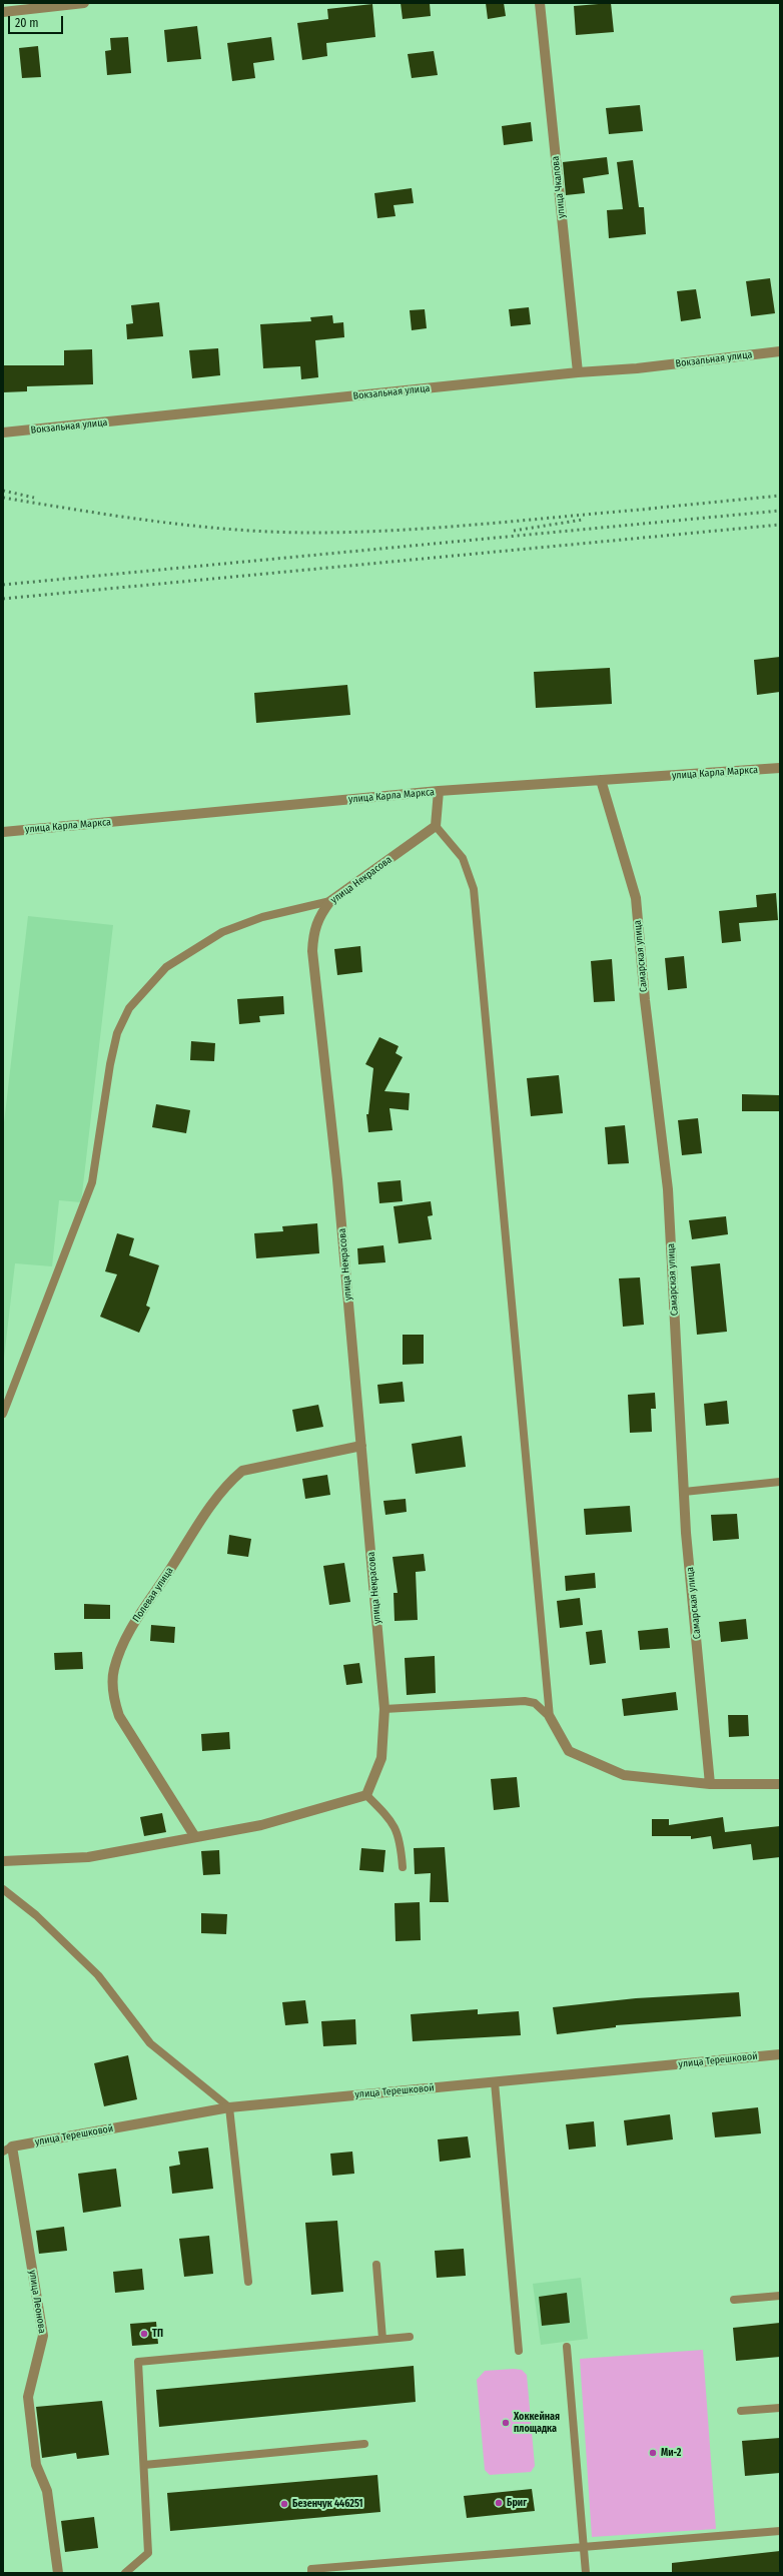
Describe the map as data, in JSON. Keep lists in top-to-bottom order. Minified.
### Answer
{"streets":{"street":["улица Чкалова","Вокзальная улица","улица Карла Маркса","улица Некрасова","Самарская улица","Полевая улица","улица Терешковой","улица Леонова"]},"crossings":[["улица Чкалова","Вокзальная улица"],["улица Карла Маркса","Самарская улица"],["улица Некрасова","Полевая улица"],["улица Терешковой","улица Леонова"]],"places":["ТП","Хоккейная площадка","Ми-2","Бриг","Безенчук 446251"],"scale_bar":"20 m"}
